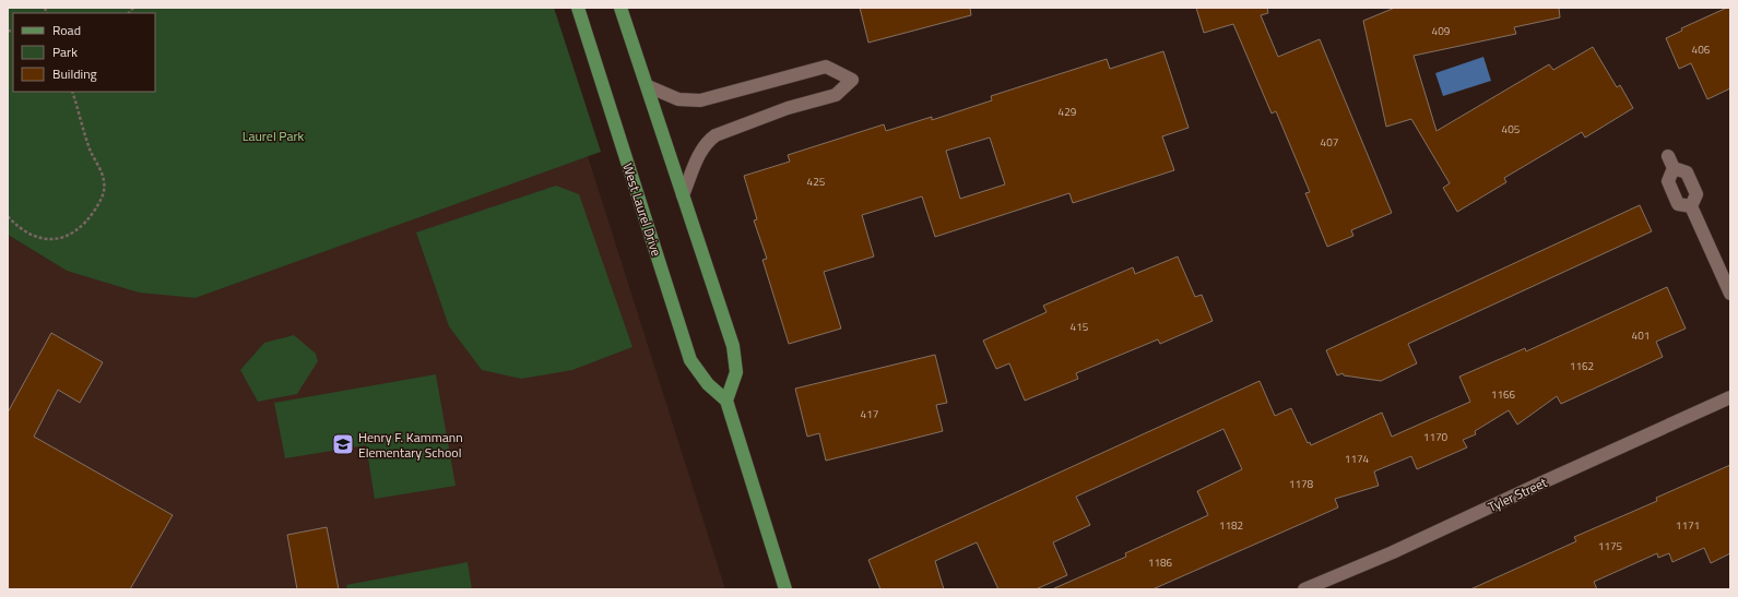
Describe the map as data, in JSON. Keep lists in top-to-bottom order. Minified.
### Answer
{"streets":{"main road":["West Laurel Drive"],"street":["Tyler Street"]},"parks":["Laurel Park"],"places":{"school or university":["Henry F. Kammann Elementary School"]},"house_numbers":["409","406","429","405","407","425","415","401","1162","1166","417","1170","1174","1178","1182","1171","1175","1186"],"legend":["Road","Park","Building"]}
